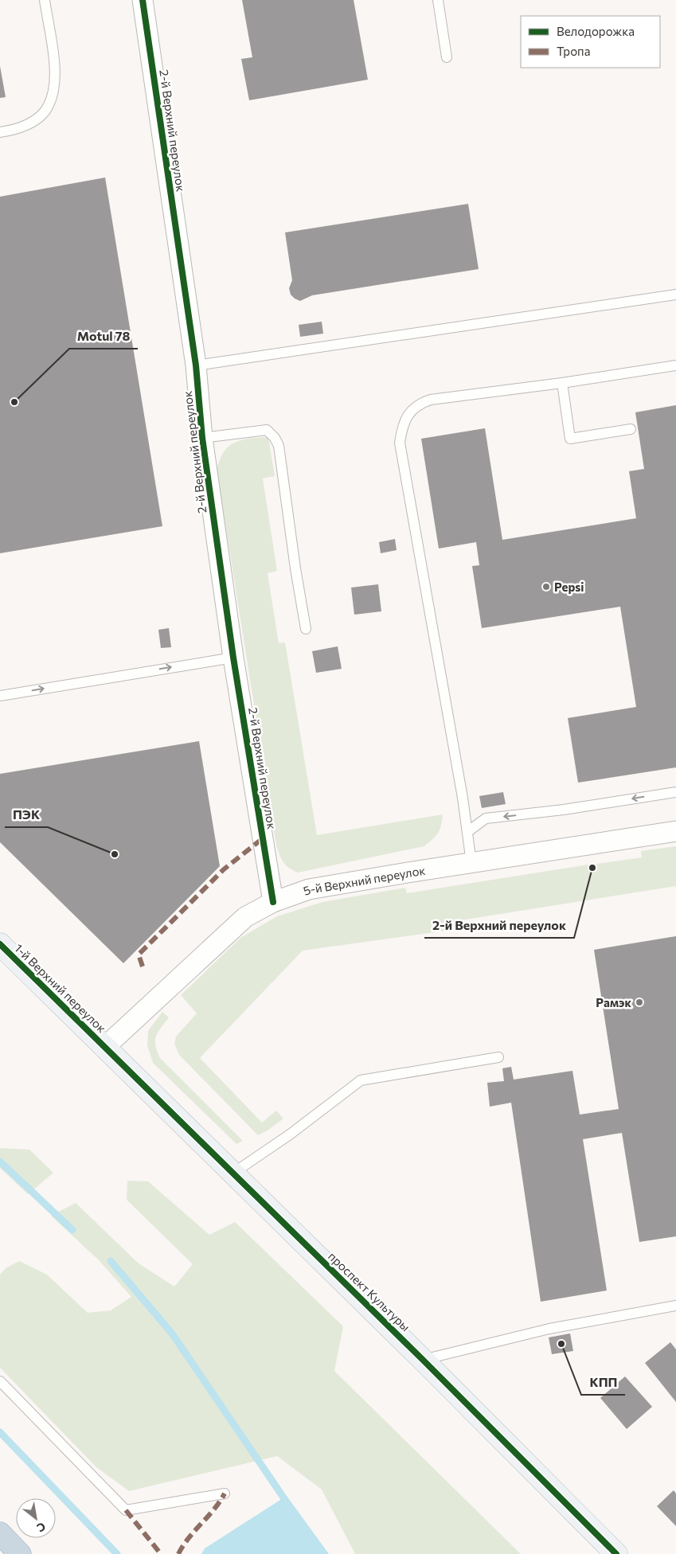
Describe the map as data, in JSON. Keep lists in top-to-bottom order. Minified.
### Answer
{"streets":{"street":["2-й Верхний переулок","5-й Верхний переулок","1-й Верхний переулок","проспект Культуры"]},"crossings":[["2-й Верхний переулок","5-й Верхний переулок"],["5-й Верхний переулок","1-й Верхний переулок"],["5-й Верхний переулок","проспект Культуры"],["1-й Верхний переулок","проспект Культуры"]],"places":["Motul 78","Pepsi","ПЭК","2-й Верхний переулок","Рамэк","КПП"],"legend":["Велодорожка","Тропа"],"north":"bottom right"}
